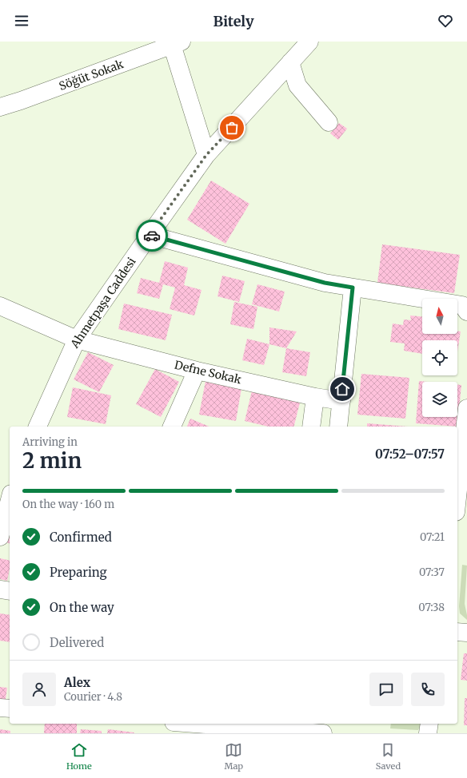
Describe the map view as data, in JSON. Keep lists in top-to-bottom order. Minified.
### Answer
{"streets":{"street":["Söğüt Sokak","Ahmetpaşa Caddesi","Defne Sokak"]},"crossings":[["Ahmetpaşa Caddesi","Defne Sokak"]],"north":"top","page":{"header":"Bitely","heading":["2 min","Arriving in","07:52–07:57"],"panel":["Alex","Courier · 4.8"],"bar":"On the way · 160 m","list":[["Confirmed","07:21"],["Preparing","07:37"],["On the way","07:38"],"Delivered"],"tabs":["Home","Map","Saved"]}}
